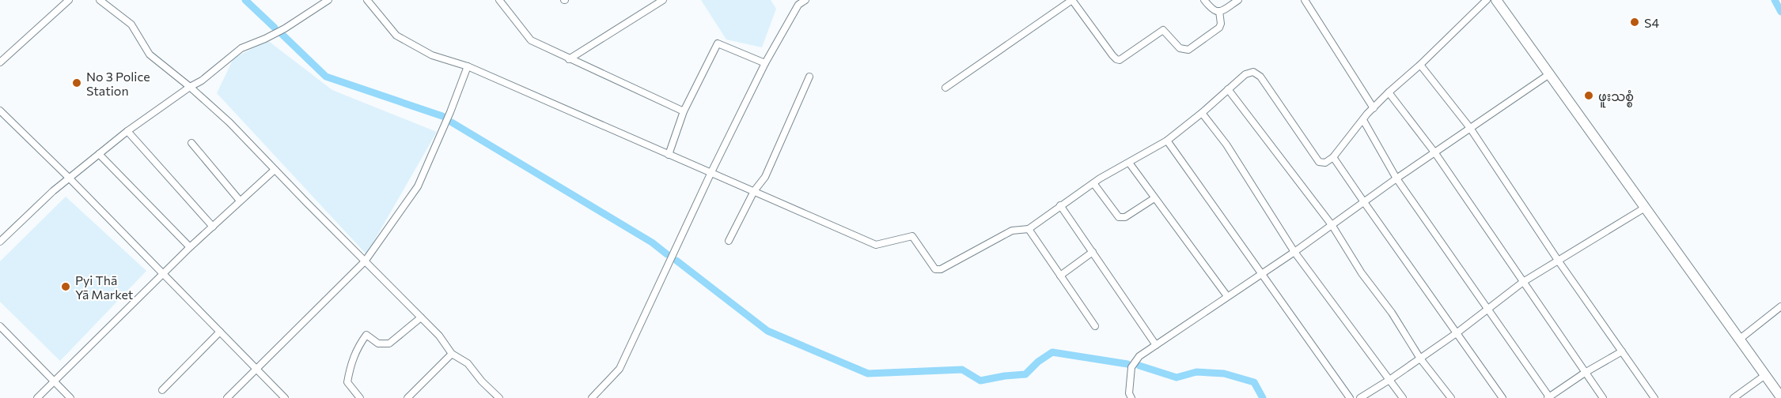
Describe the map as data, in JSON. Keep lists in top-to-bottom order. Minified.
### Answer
{"places":["S4","No 3 Police Station","ဖူးသစ္စံ","Pyi Thā Yā Market"]}
